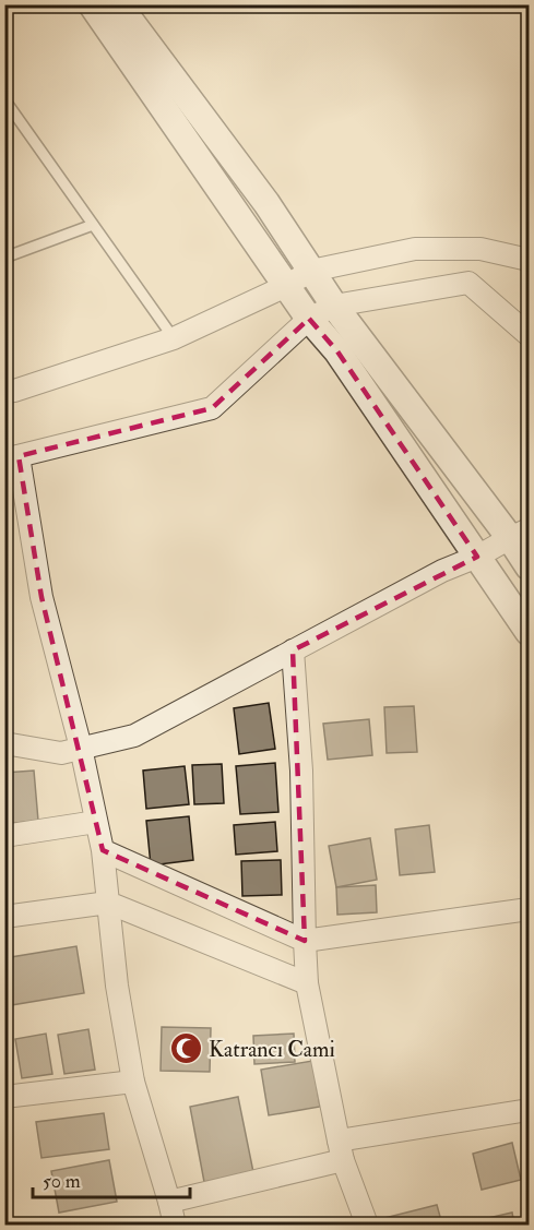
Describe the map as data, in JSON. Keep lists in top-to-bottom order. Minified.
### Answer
{"places":{"mosque":["Katrancı Cami"]},"scale_bar":"50 m"}
